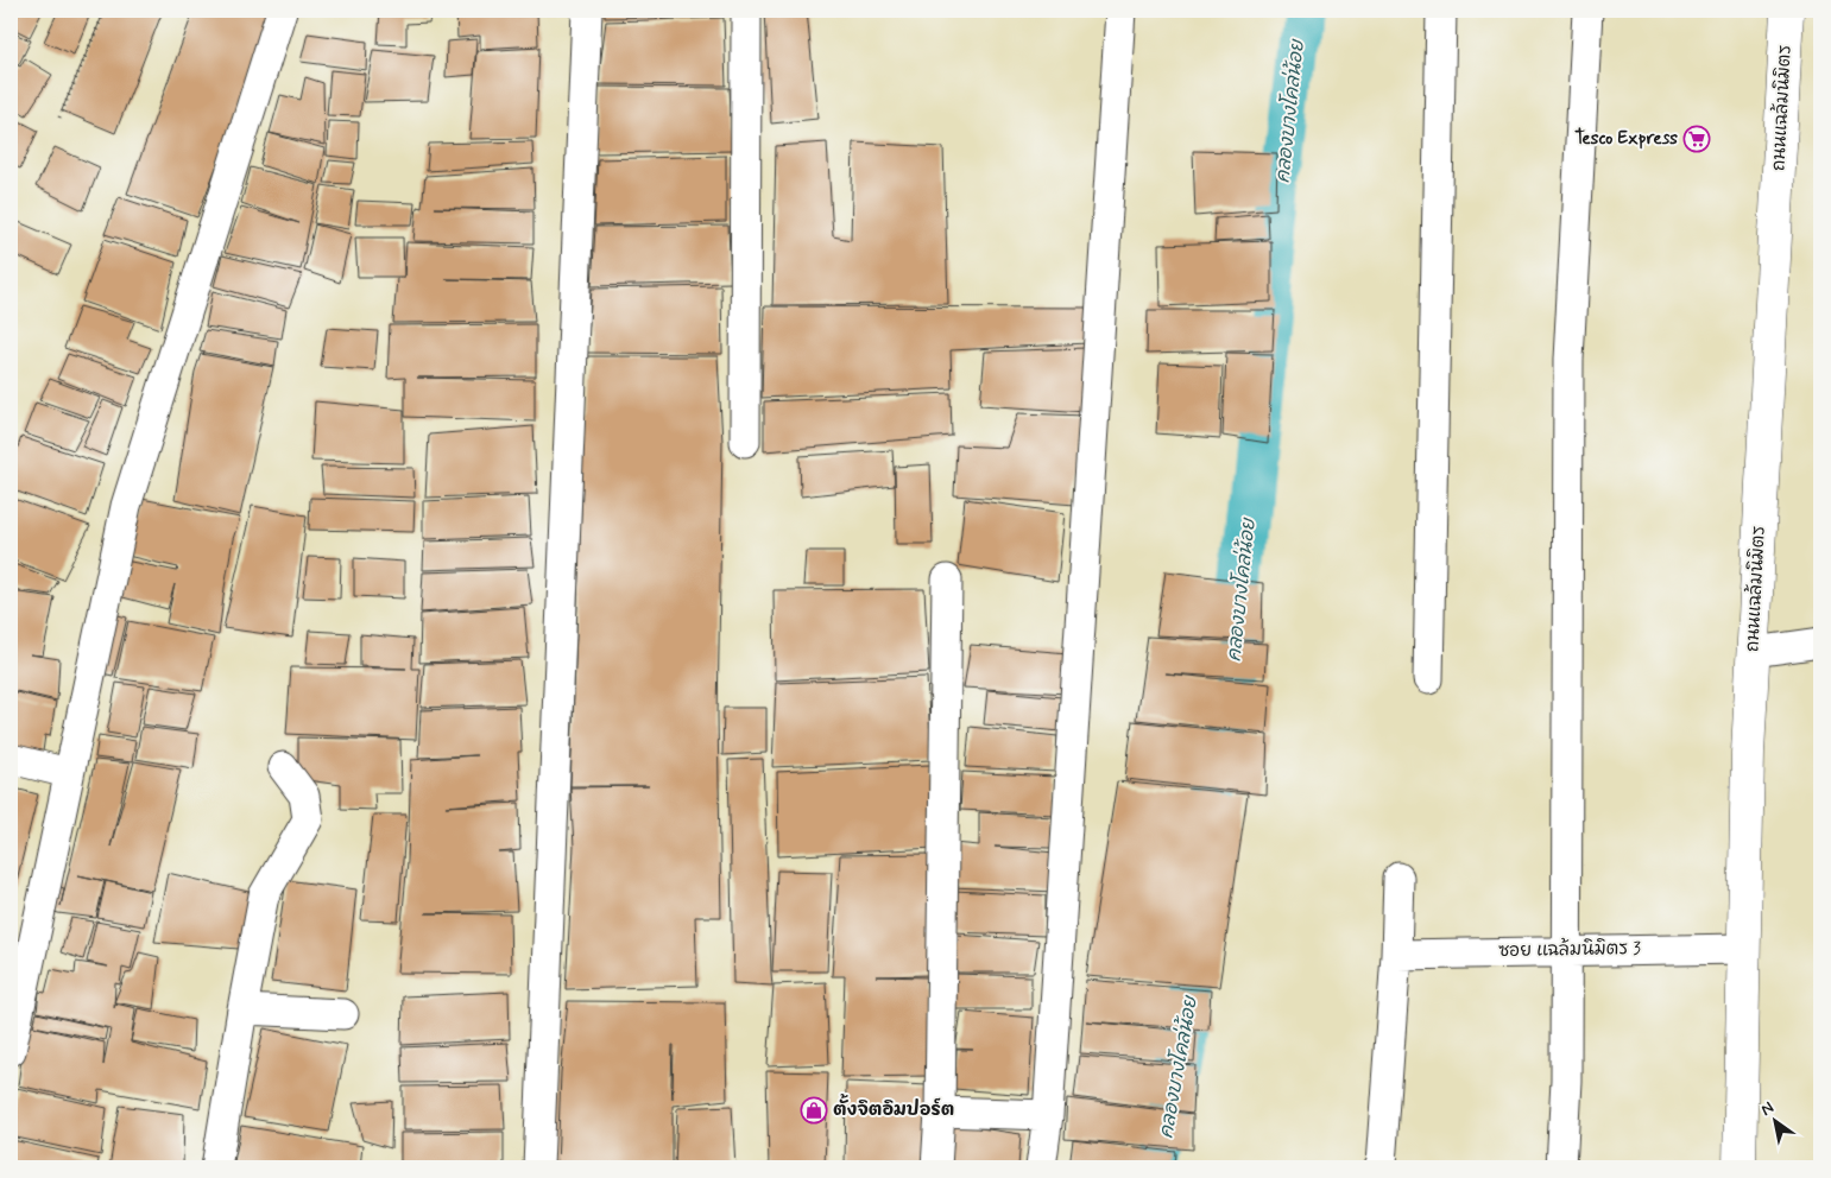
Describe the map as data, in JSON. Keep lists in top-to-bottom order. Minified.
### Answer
{"streets":{"street":["ถนนแฉล้มนิมิตร","ซอย แฉล้มนิมิตร 3"]},"crossings":[["ถนนแฉล้มนิมิตร","ซอย แฉล้มนิมิตร 3"]],"water":["คลองบางโคล่น้อย"],"places":{"supermarket":["Tesco Express"],"shop":["ตั้งจิตอิมปอร์ต"]},"north":"top left"}
